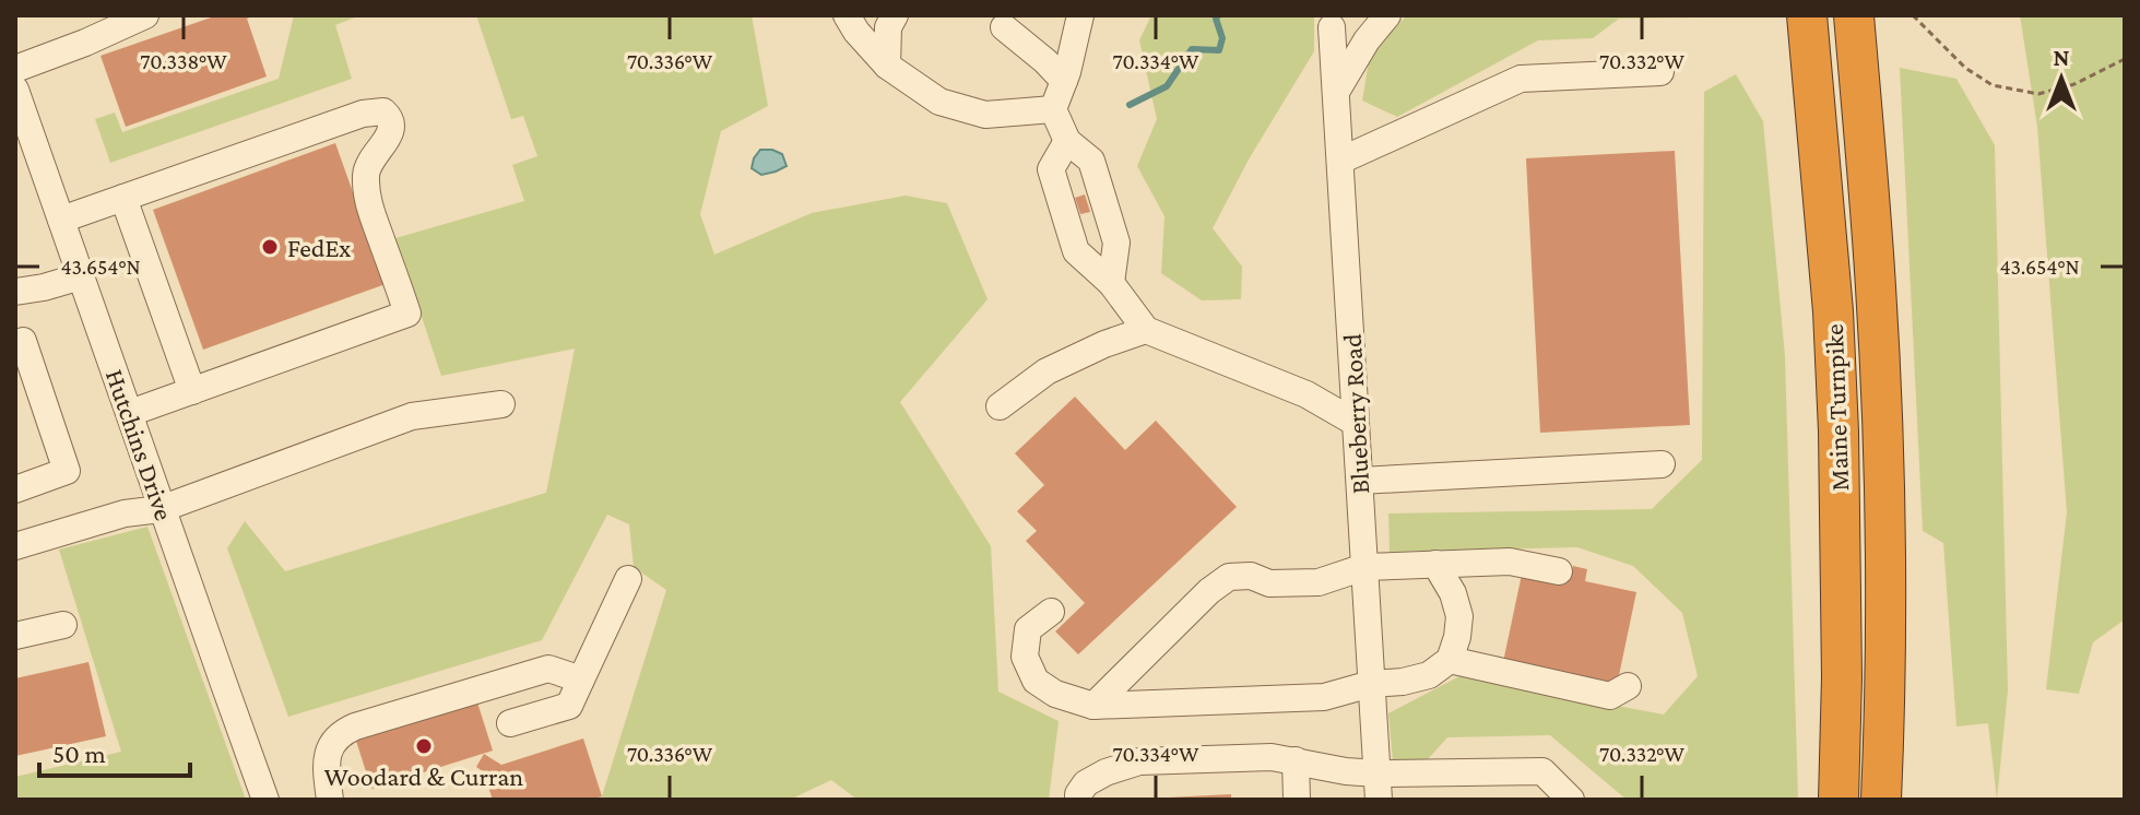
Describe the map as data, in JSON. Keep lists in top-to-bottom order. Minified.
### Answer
{"streets":{"highway":["Maine Turnpike"],"street":["Blueberry Road","Hutchins Drive"]},"places":["FedEx","Woodard & Curran"],"scale_bar":"50 m","north":"top","coordinates":["70.338°W","70.336°W","70.334°W","70.332°W","43.654°N"]}
